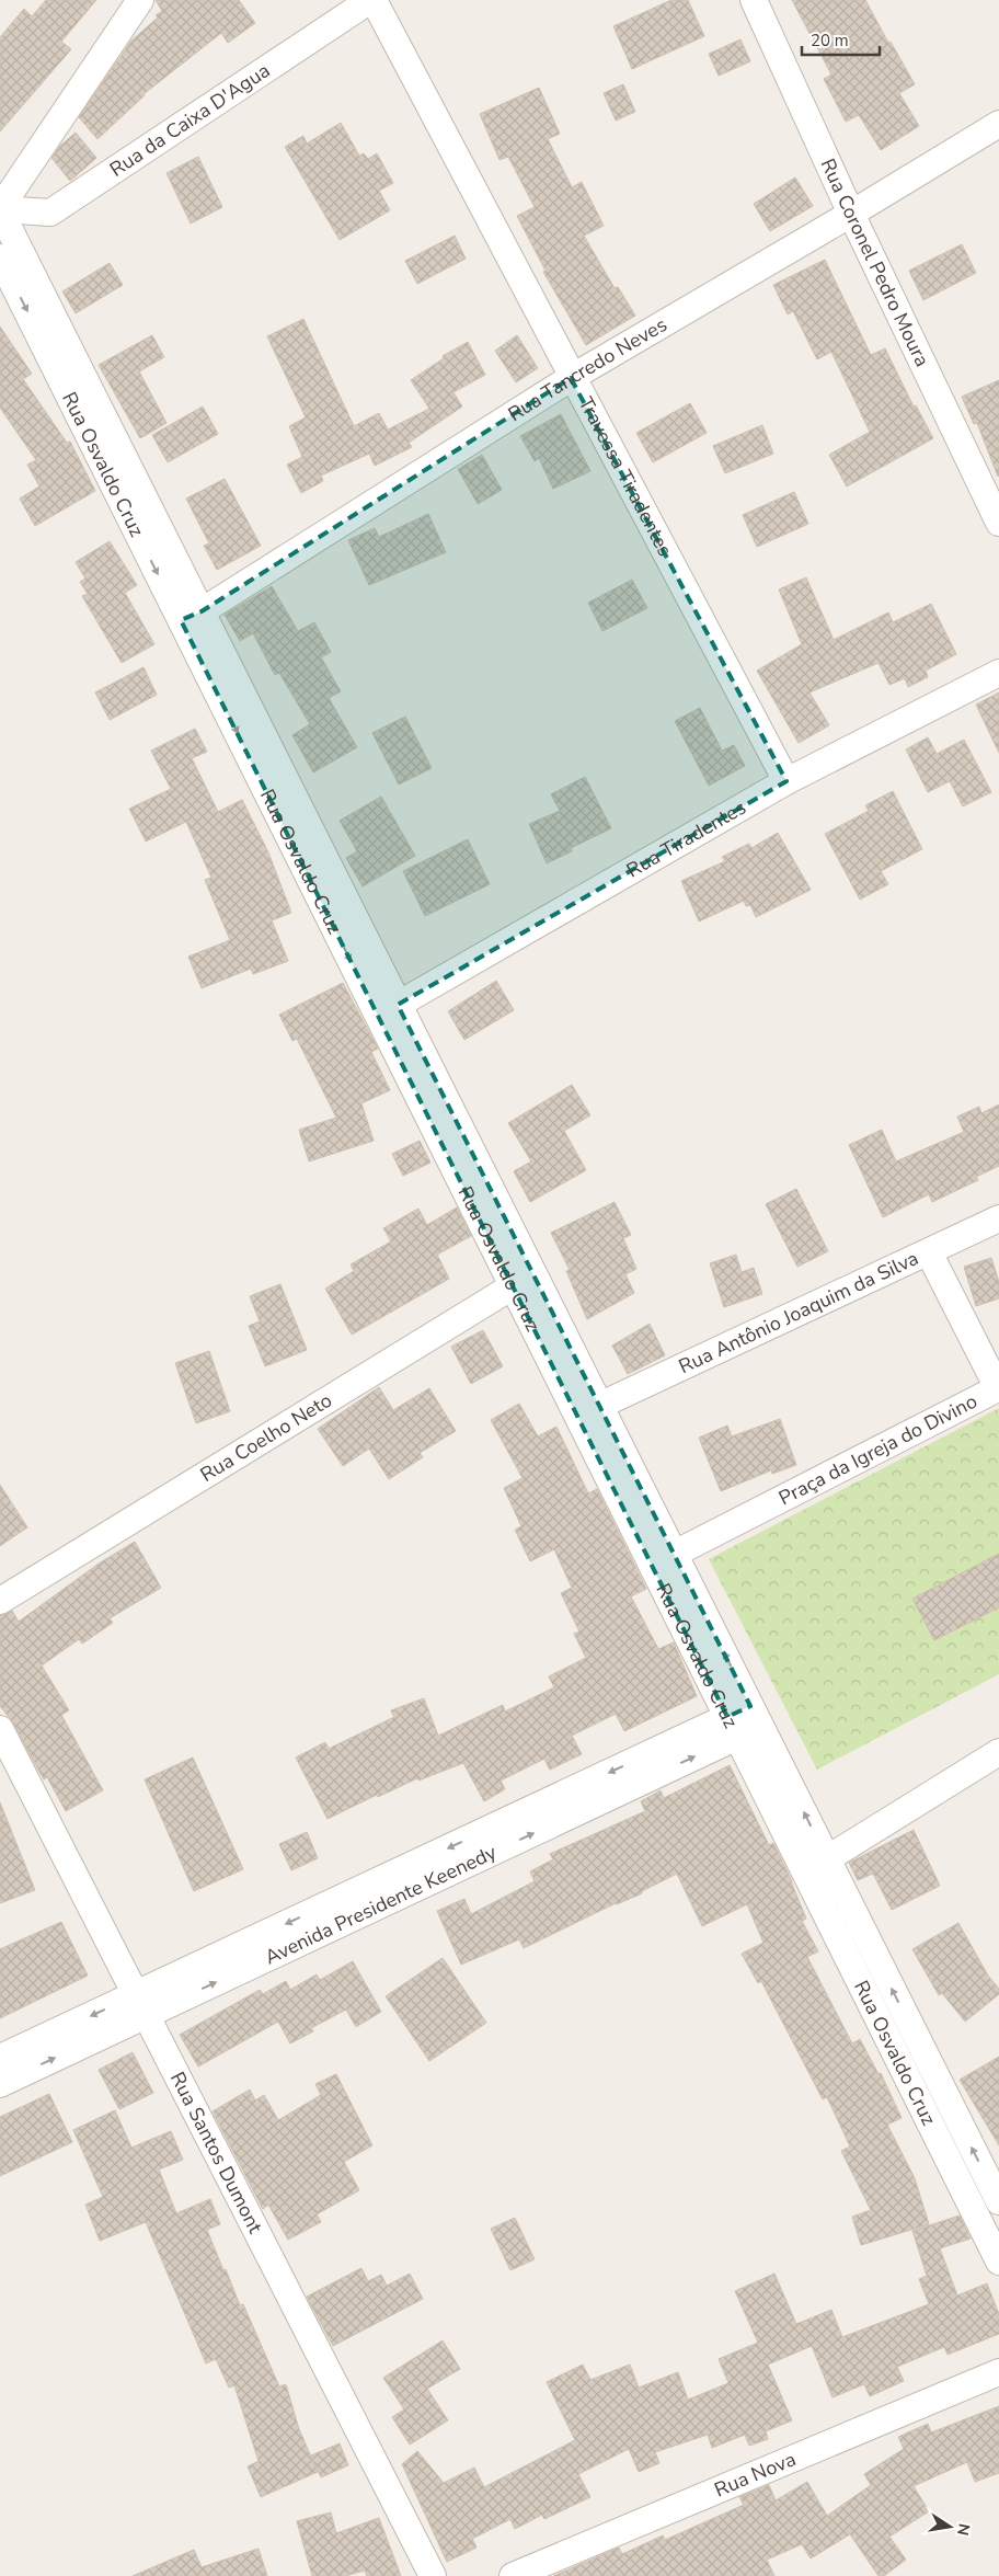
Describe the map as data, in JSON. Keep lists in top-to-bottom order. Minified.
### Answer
{"streets":{"street":["Rua da Caixa D'Agua","Rua Coronel Pedro Moura","Rua Tancredo Neves","Rua Osvaldo Cruz","Travessa Tiradentes","Rua Tiradentes","Rua Antônio Joaquim da Silva","Rua Coelho Neto","Praça da Igreja do Divino","Avenida Presidente Keenedy","Rua Santos Dumont","Rua Nova"]},"crossings":[["Rua da Caixa D'Agua","Rua Osvaldo Cruz"],["Rua da Caixa D'Agua","Travessa Tiradentes"],["Rua Coronel Pedro Moura","Rua Tancredo Neves"],["Rua Tancredo Neves","Rua Osvaldo Cruz"],["Rua Tancredo Neves","Travessa Tiradentes"],["Rua Osvaldo Cruz","Rua Tiradentes"],["Rua Osvaldo Cruz","Rua Antônio Joaquim da Silva"],["Rua Osvaldo Cruz","Rua Coelho Neto"],["Rua Osvaldo Cruz","Praça da Igreja do Divino"],["Rua Osvaldo Cruz","Avenida Presidente Keenedy"],["Travessa Tiradentes","Rua Tiradentes"],["Rua Antônio Joaquim da Silva","Praça da Igreja do Divino"],["Avenida Presidente Keenedy","Rua Santos Dumont"]],"scale_bar":"20 m","north":"right"}
